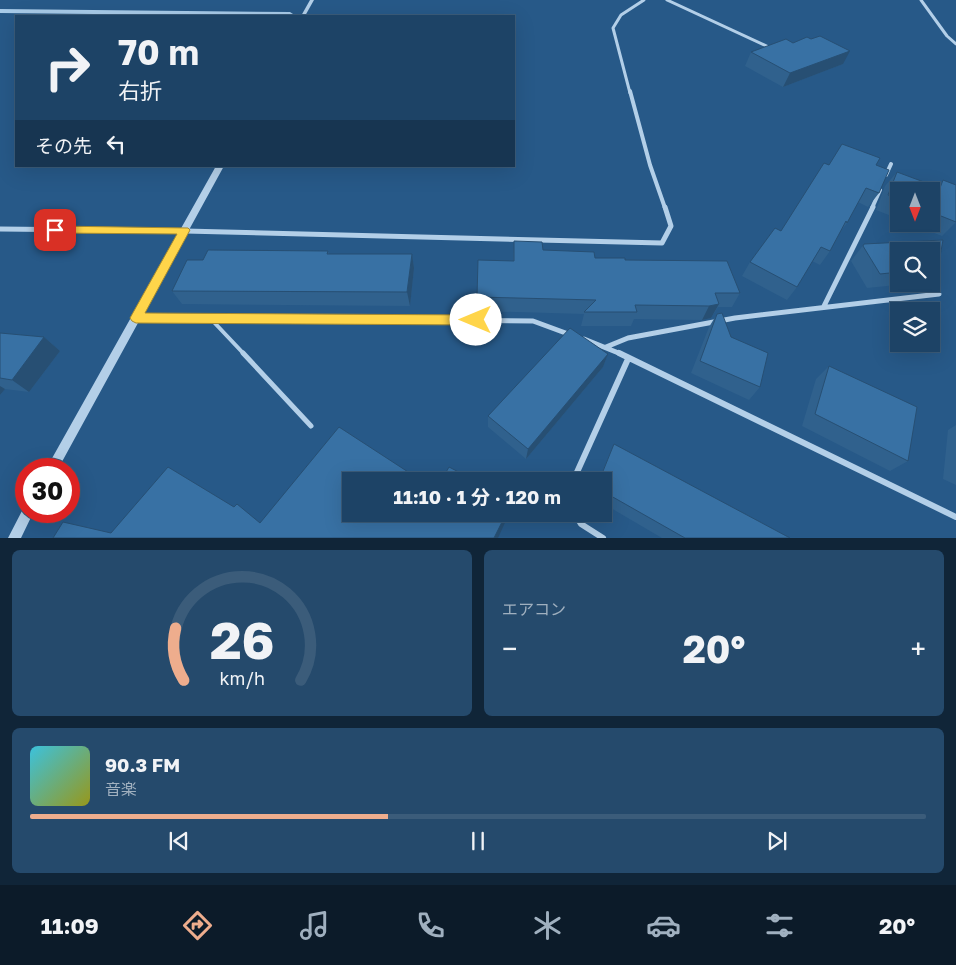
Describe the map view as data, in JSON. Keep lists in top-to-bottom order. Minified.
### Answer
{"north":"bottom","page":{"turn":["70 m","右折"],"then":"その先","limit":"30","trip":"11:10 · 1 分 · 120 m","tile":"エアコン","heat":["−","20°","+"],"song":["90.3 FM","音楽"],"tabs":["11:09","20°"],"gauge":["26","km/h"]}}
